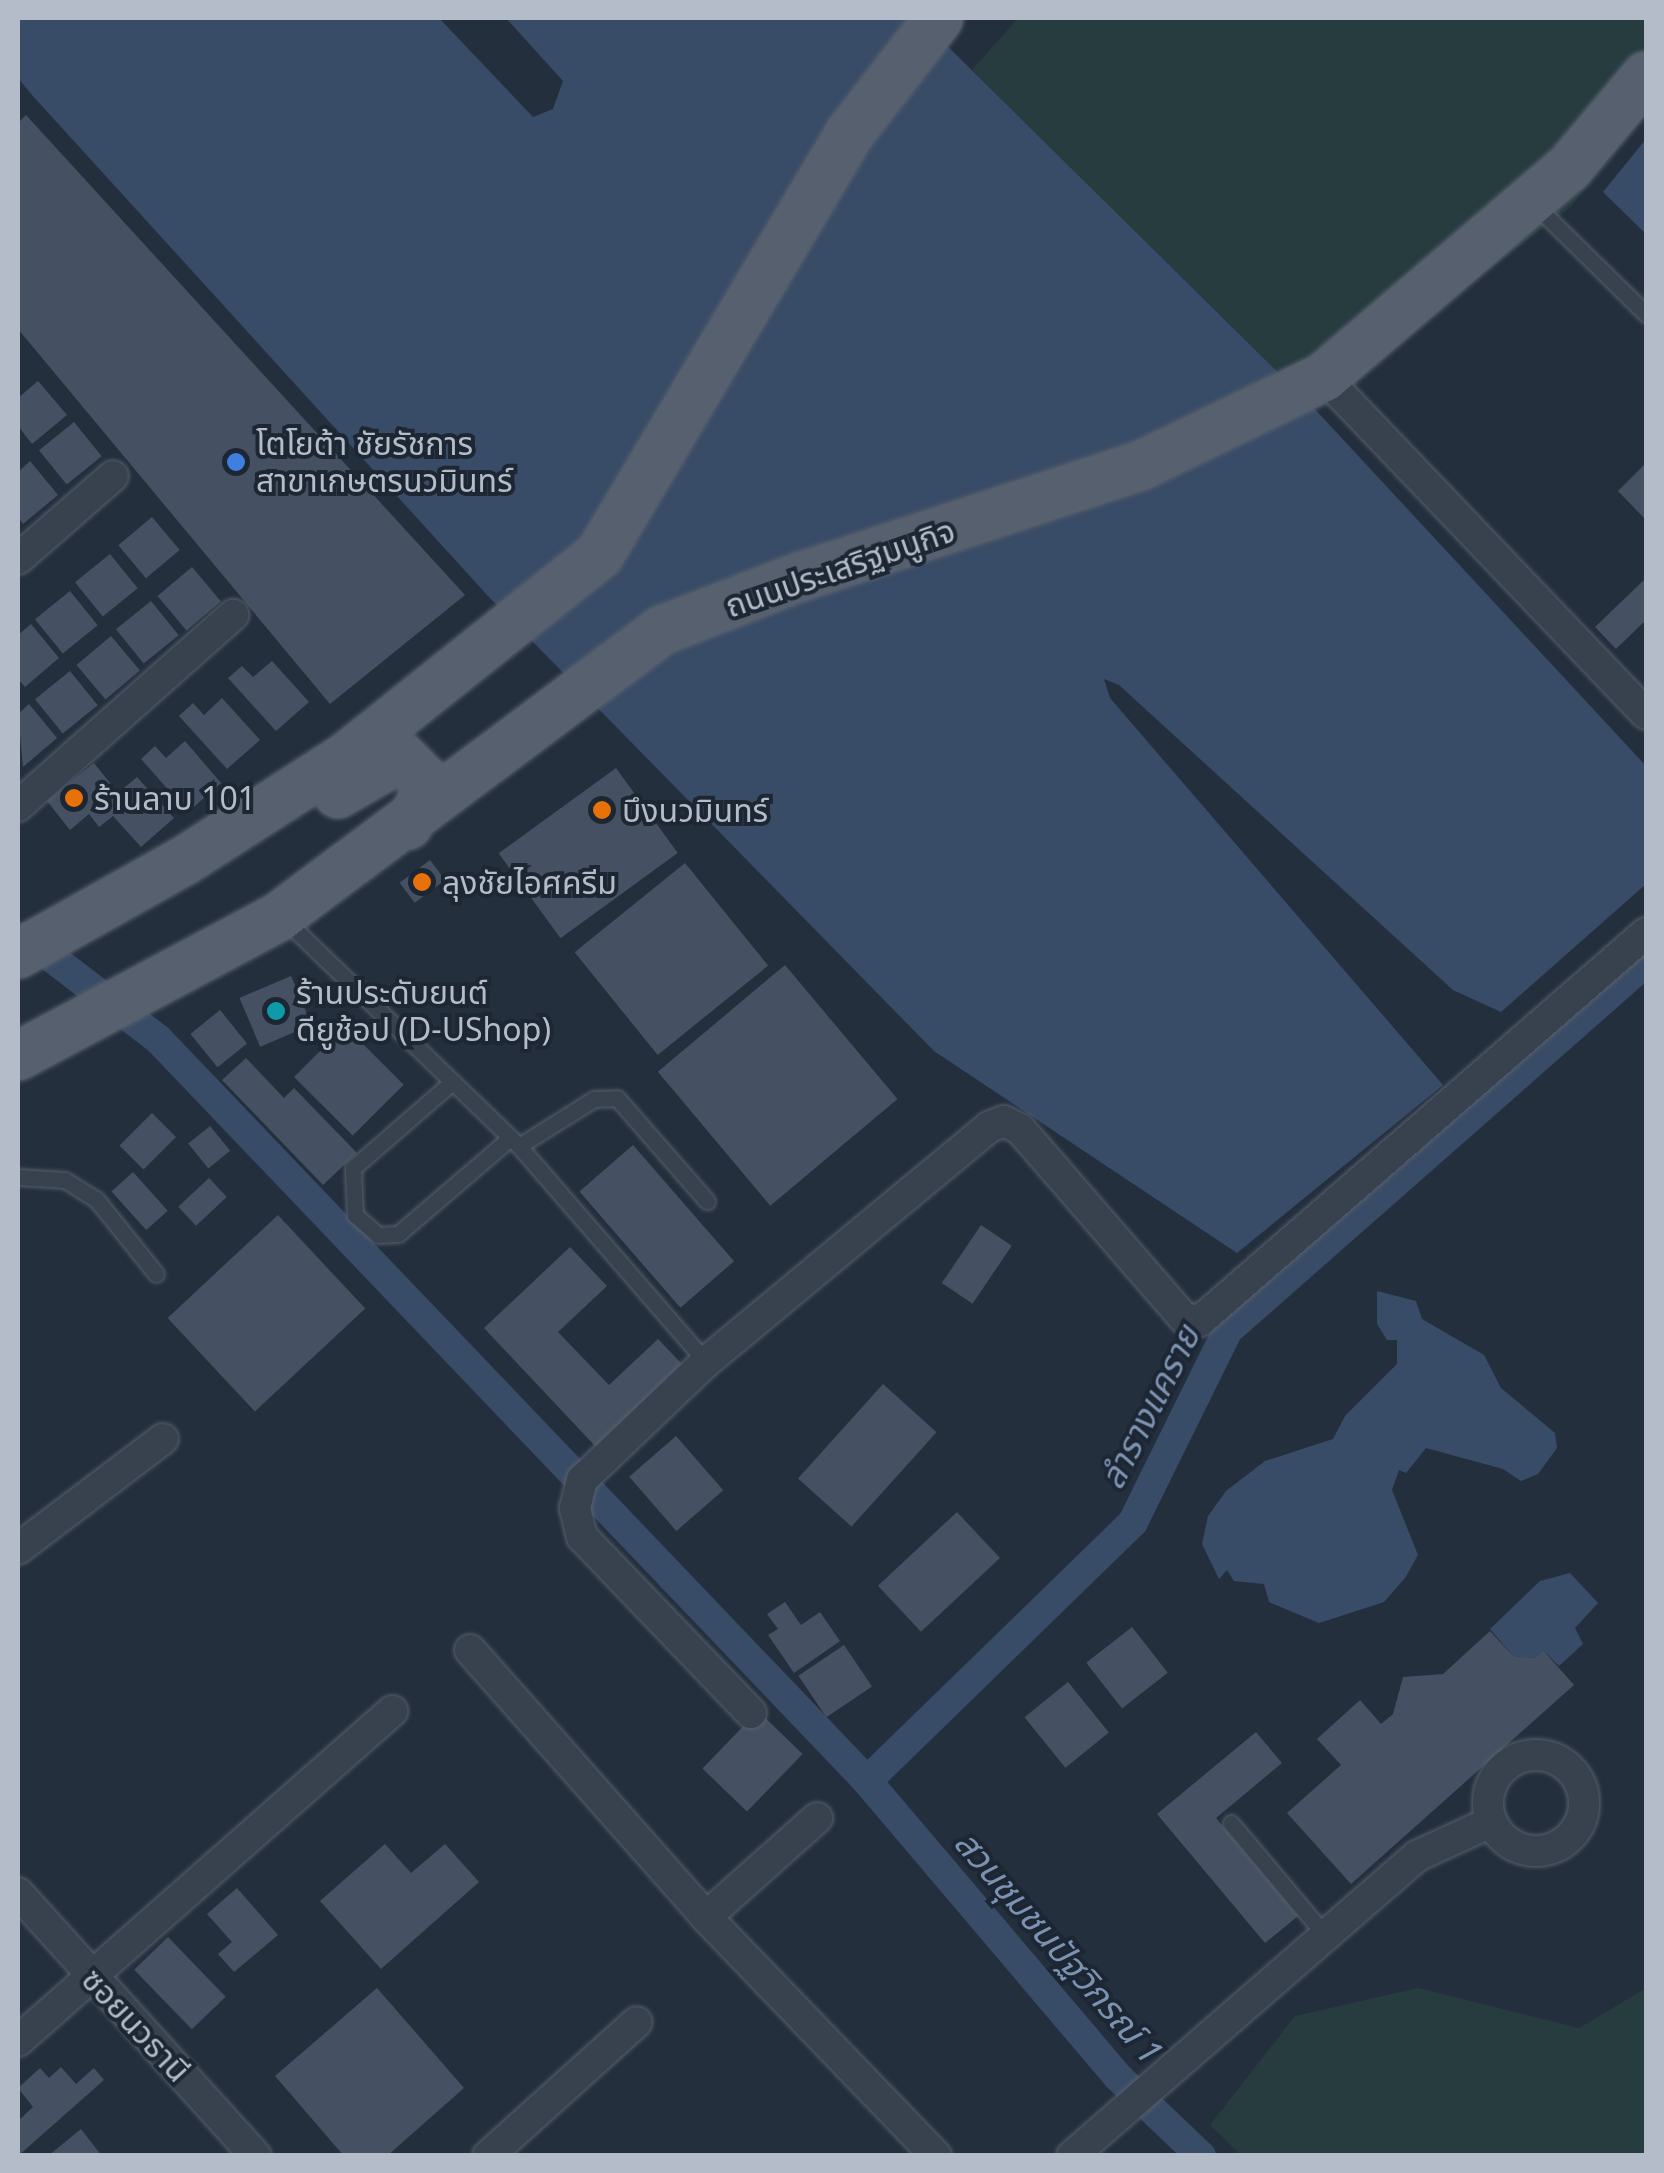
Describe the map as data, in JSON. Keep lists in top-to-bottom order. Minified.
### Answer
{"streets":{"main road":["ถนนประเสริฐมนูกิจ"],"street":["ซอยนวธานี"]},"water":["ลำรางแคราย","สวนชุมชนปัฐวิกรณ์ 1"],"places":["โตโยต้า ชัยรัชการ สาขาเกษตรนวมินทร์","ร้านลาบ 101","บึงนวมินทร์","ลุงชัยไอศครีม","ร้านประดับยนต์ ดียูช้อป (D-UShop)"]}
